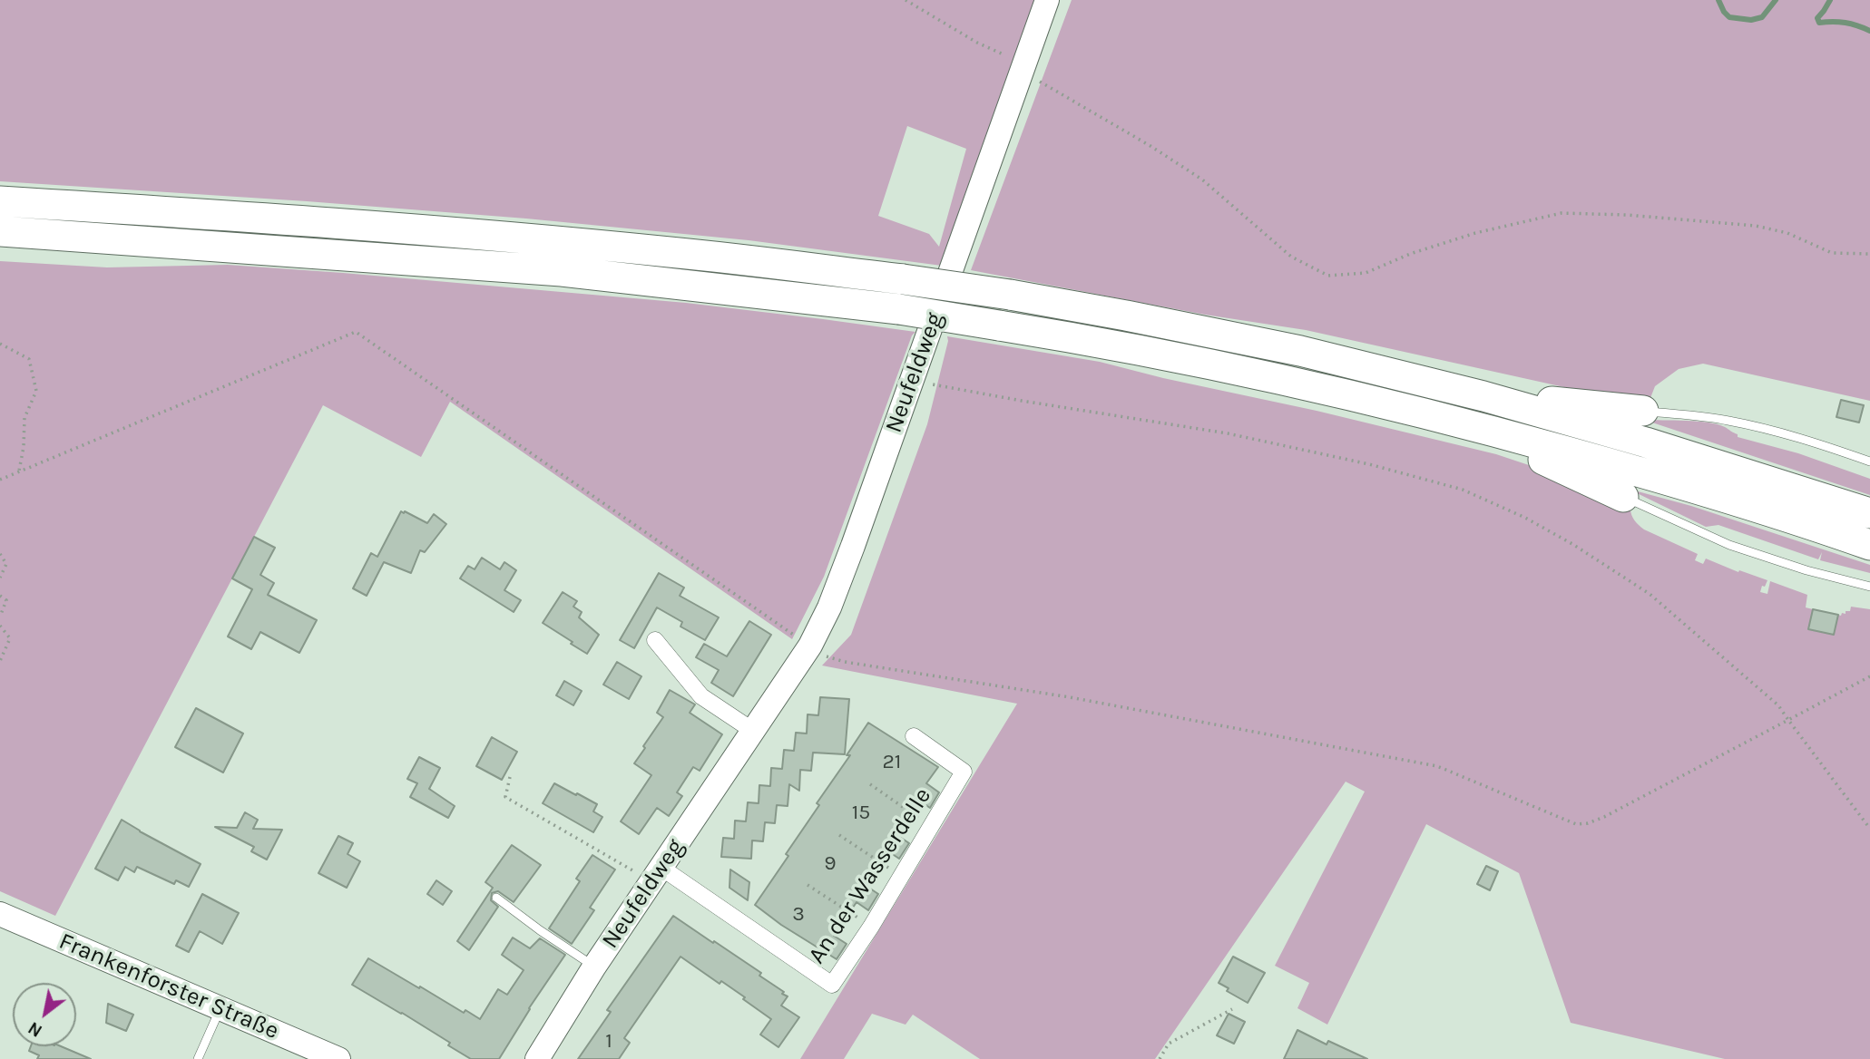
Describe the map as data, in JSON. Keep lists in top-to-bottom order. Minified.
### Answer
{"streets":{"main road":["Neufeldweg","Frankenforster Straße"],"street":["An der Wasserdelle"]},"crossings":[["Neufeldweg","An der Wasserdelle"]],"house_numbers":["21","15","9","3","1"],"north":"bottom left"}
